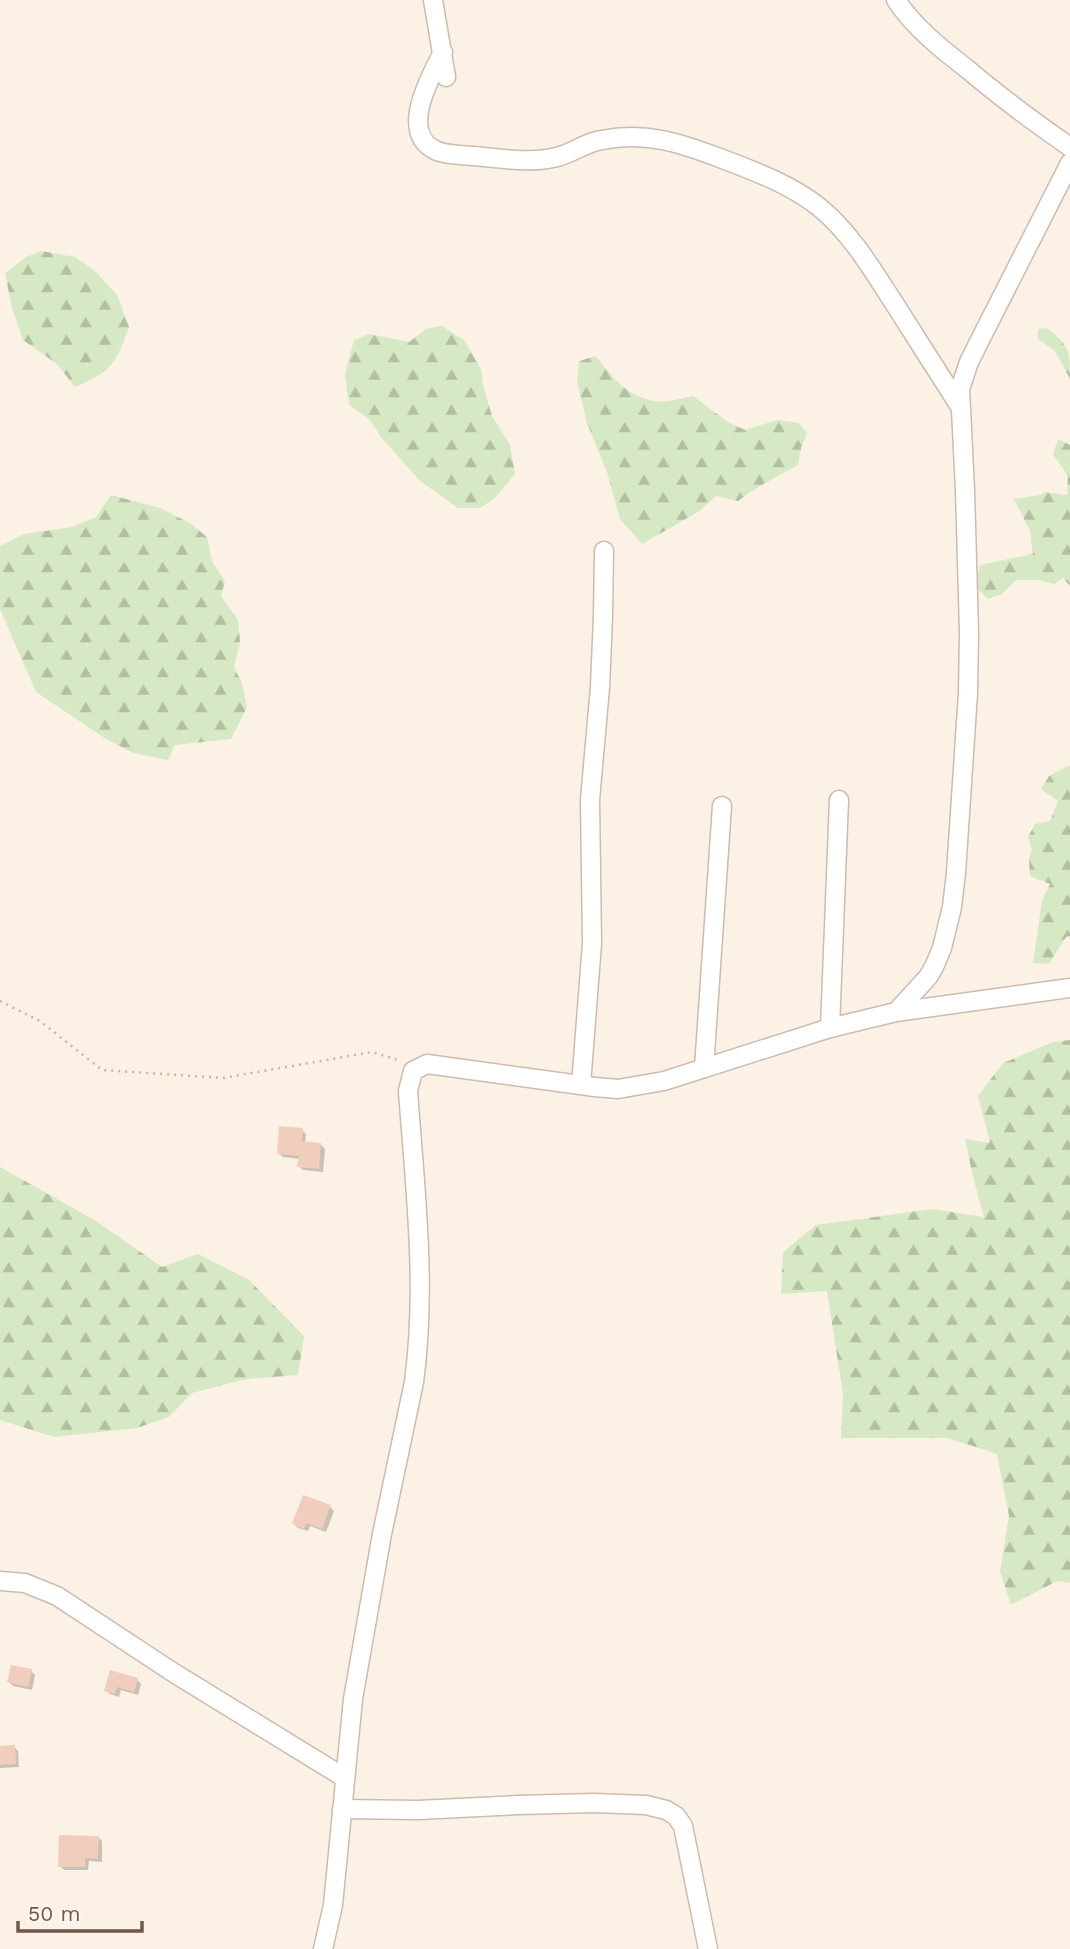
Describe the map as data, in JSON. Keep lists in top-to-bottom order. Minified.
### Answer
{"scale_bar":"50 m"}
